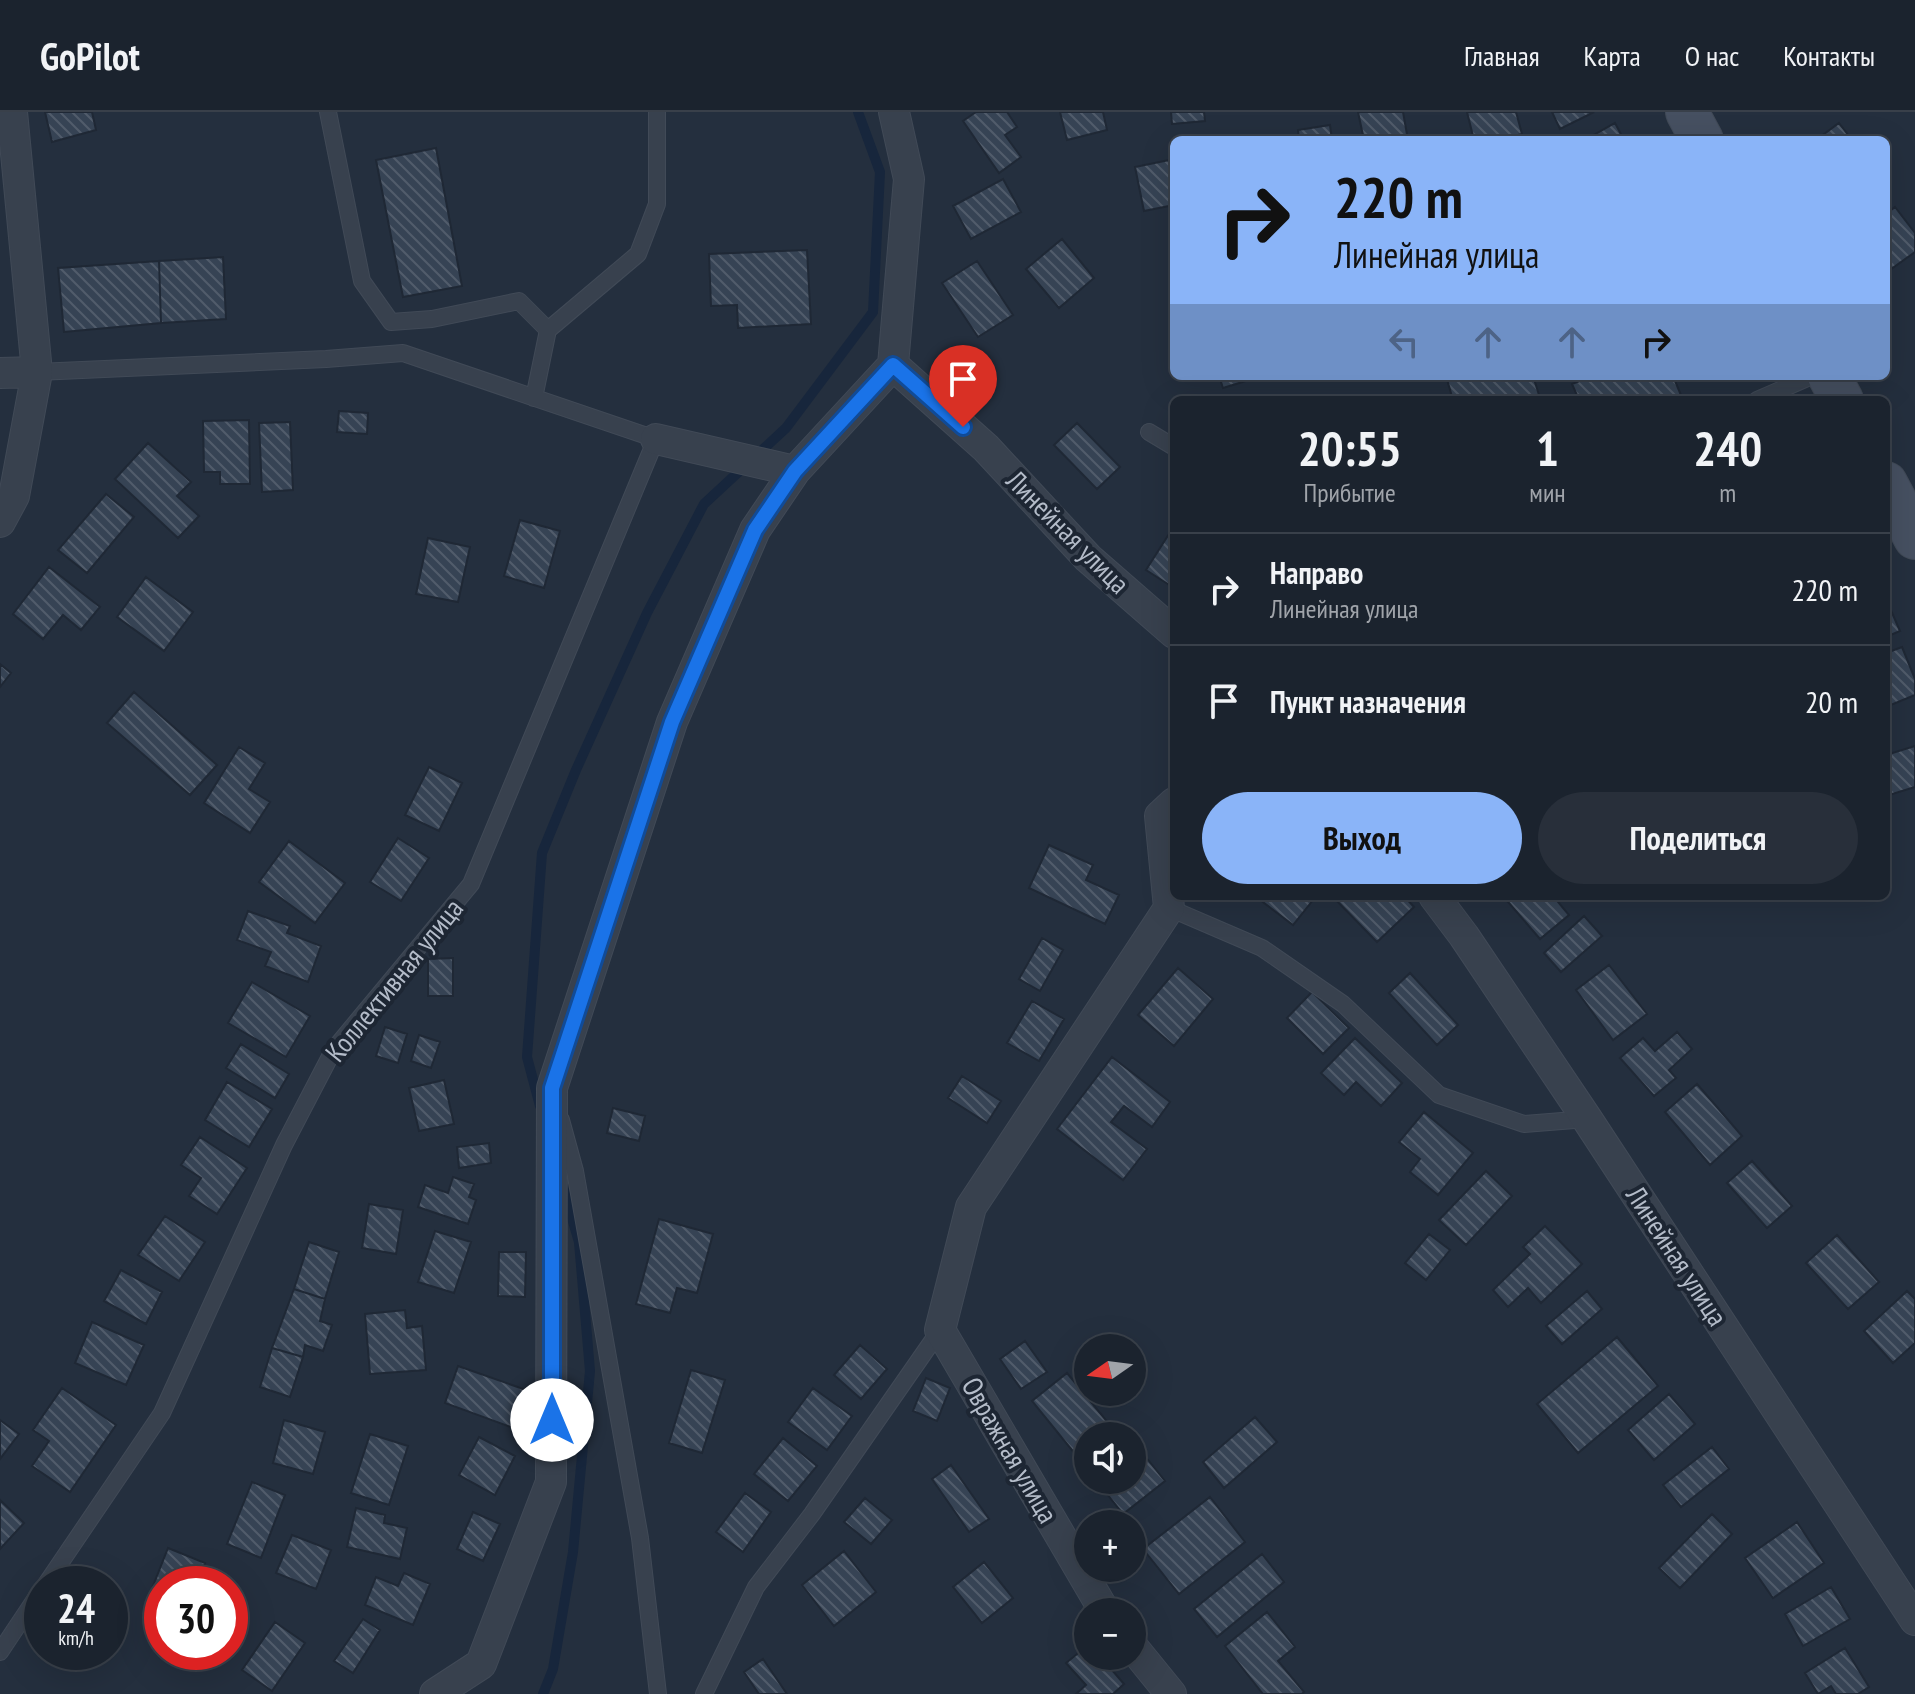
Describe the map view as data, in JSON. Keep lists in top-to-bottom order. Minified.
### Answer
{"streets":{"street":["Линейная улица","Овражная улица"],"lane":["Коллективная улица"]},"north":"left","page":{"header":"GoPilot","nav":["Главная","Карта","О нас","Контакты"],"turn":["220 m","Линейная улица"],"eta":["20:55","Прибытие","1","мин","240","m"],"list":[{"name":"Направо","note":"Линейная улица","value":"220 m"},{"name":"Пункт назначения","value":"20 m"}],"buttons":["Выход","Поделиться"],"map_buttons":["+","−"],"speed":"24 km/h","limit":"30"}}
